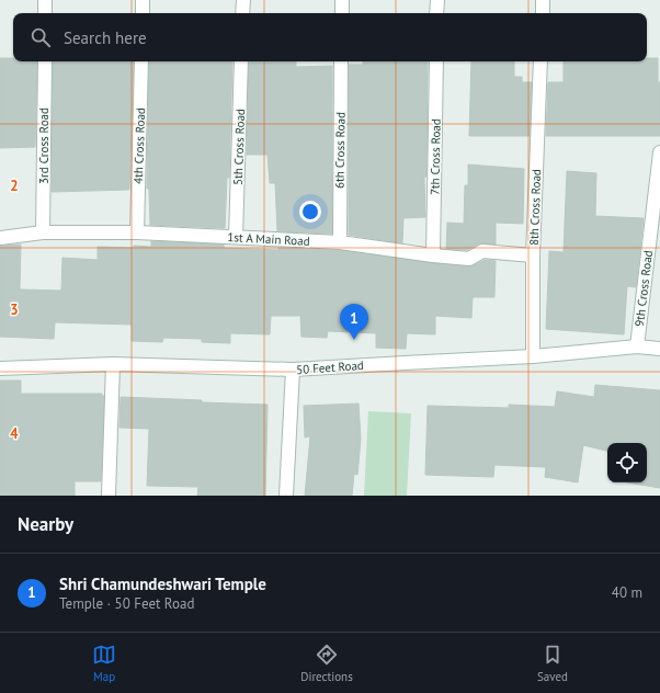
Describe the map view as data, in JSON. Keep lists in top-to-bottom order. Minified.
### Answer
{"streets":{"street":["3rd Cross Road","4th Cross Road","5th Cross Road","6th Cross Road","7th Cross Road","8th Cross Road","1st A Main Road","9th Cross Road","50 Feet Road"]},"crossings":[["3rd Cross Road","1st A Main Road"],["4th Cross Road","1st A Main Road"],["5th Cross Road","1st A Main Road"],["6th Cross Road","1st A Main Road"],["7th Cross Road","1st A Main Road"],["8th Cross Road","1st A Main Road"],["8th Cross Road","50 Feet Road"],["9th Cross Road","50 Feet Road"]],"page":{"search":"Search here","pins":"1","heading":"Nearby","list":[{"mark":"1","name":"Shri Chamundeshwari Temple","note":"Temple · 50 Feet Road","value":"40 m"}],"nav":["Map","Directions","Saved"]},"grid":{"rows":["2","3","4"]}}
